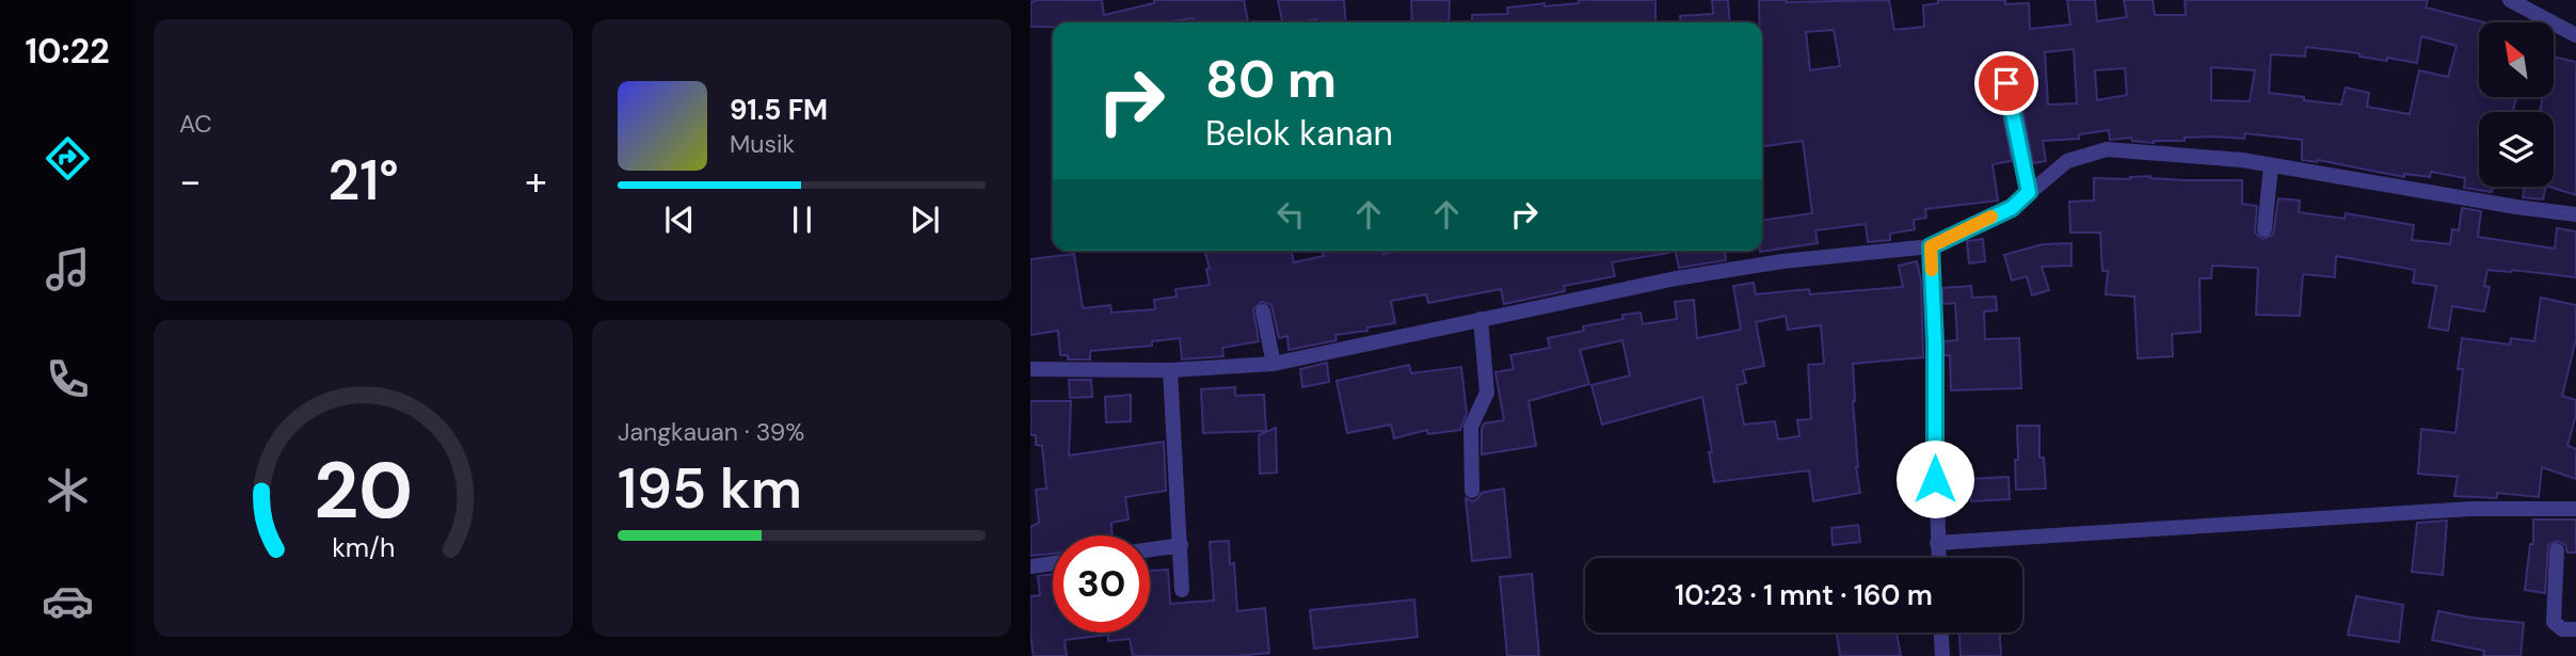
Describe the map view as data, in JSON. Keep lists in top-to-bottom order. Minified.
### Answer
{"north":"top left","page":{"tabs":"10:22","tile":["AC",["Jangkauan · 39%","195 km"]],"turn":["80 m","Belok kanan"],"song":["91.5 FM","Musik"],"heat":["−","21°","+"],"limit":"30","trip":"10:23 · 1 mnt · 160 m","gauge":["20","km/h"]}}
